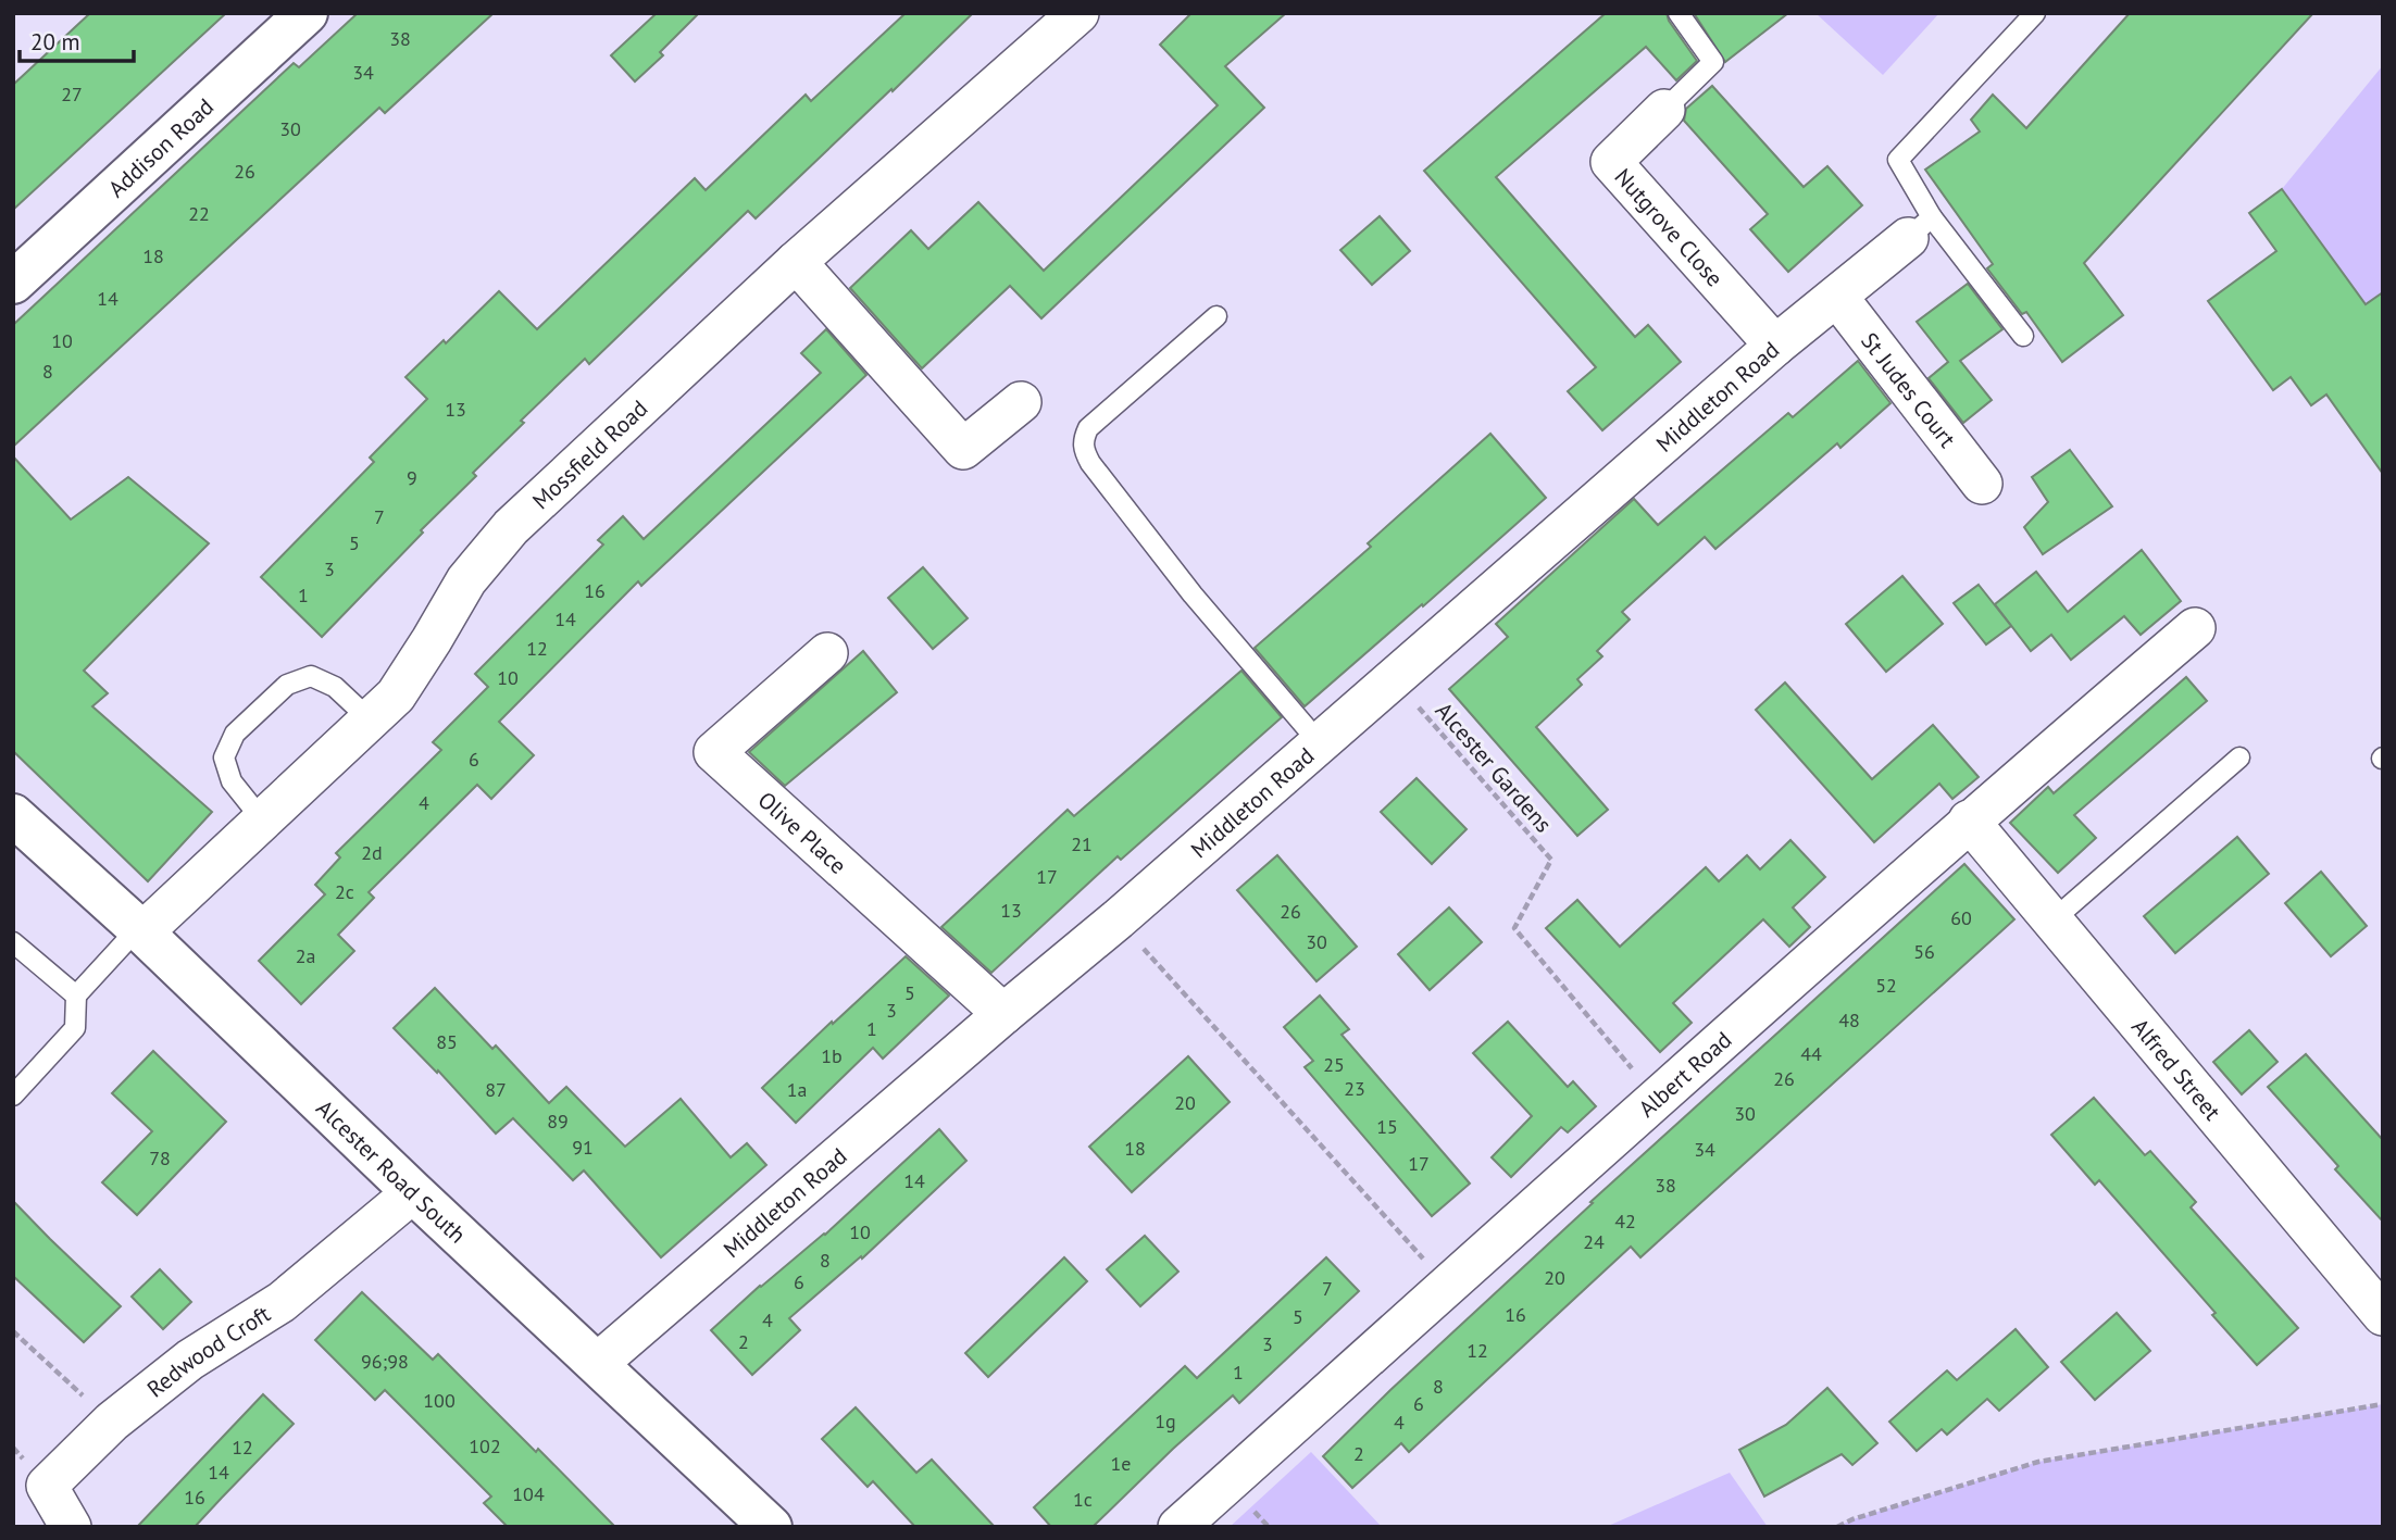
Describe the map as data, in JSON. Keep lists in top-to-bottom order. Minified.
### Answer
{"streets":{"main road":["Addison Road","Alcester Road South"],"street":["Nutgrove Close","St Judes Court","Middleton Road","Mossfield Road","Olive Place","Alfred Street","Albert Road","Redwood Croft"],"path":["Alcester Gardens"]},"crossings":[["Nutgrove Close","Middleton Road"],["St Judes Court","Middleton Road"],["Middleton Road","Alcester Gardens"],["Middleton Road","Olive Place"],["Middleton Road","Alcester Road South"],["Mossfield Road","Alcester Road South"],["Alcester Gardens","Albert Road"],["Alfred Street","Albert Road"],["Alcester Road South","Redwood Croft"]],"house_numbers":["38","34","27","30","26","22","18","14","10","8","13","9","7","5","3","16","1","14","12","10","6","4","21","2d","17","2c","13","26","60","30","56","2a","52","5","3","48","1","85","44","1b","25","26","23","87","1a","20","30","89","15","91","18","34","78","17","14","38","42","10","24","8","20","6","7","16","5","4","2","3","12","96;98","1","8","100","6","1g","4","102","12","2","1e","14","104","16","1c"],"scale_bar":"20 m"}
